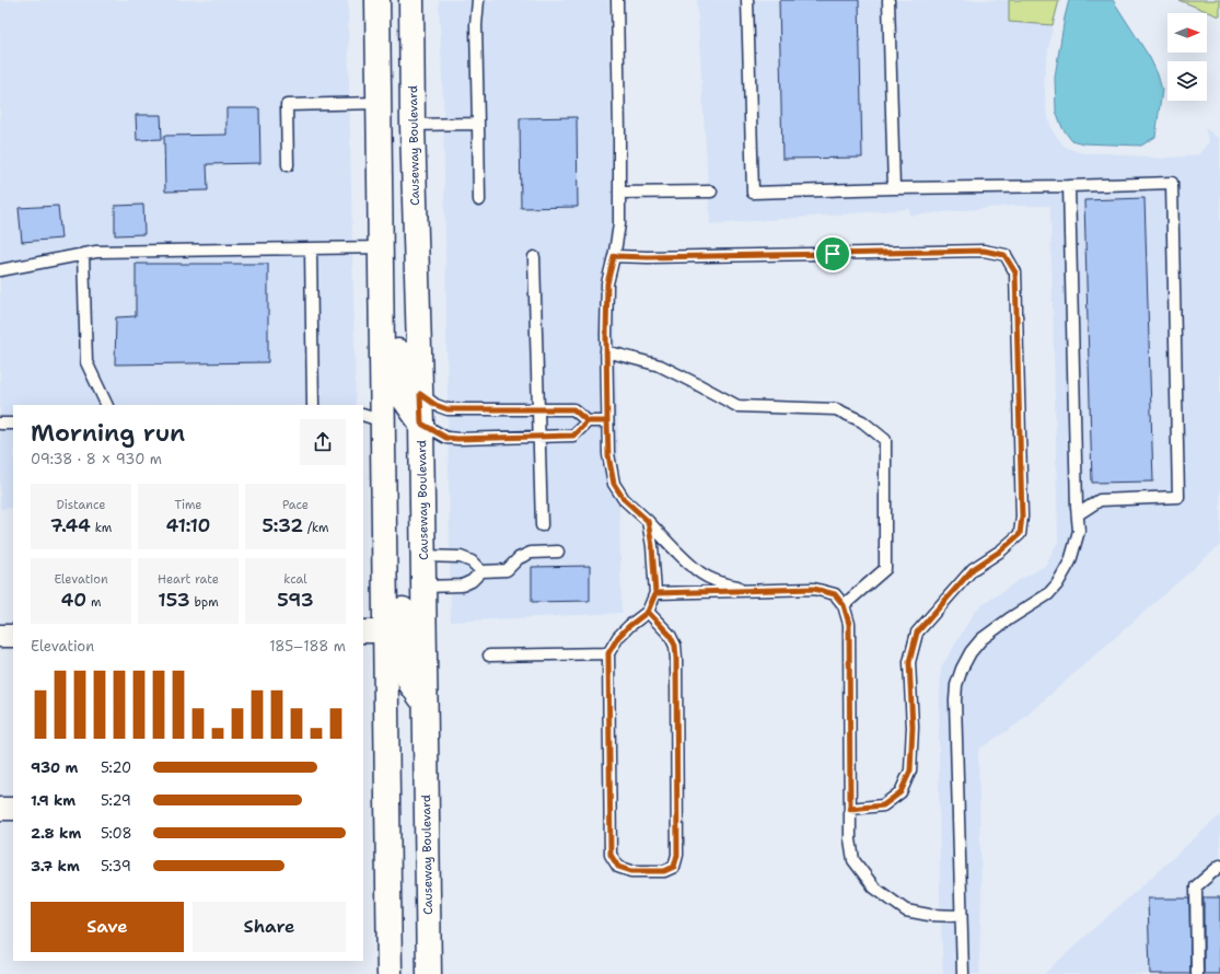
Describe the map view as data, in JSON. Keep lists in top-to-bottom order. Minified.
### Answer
{"streets":{"main road":["Causeway Boulevard"]},"north":"right","page":{"heading":["Morning run","09:38 · 8 × 930 m"],"stats":[["Distance","7.44 km"],["Time","41:10"],["Pace","5:32 /km"],["Elevation","40 m"],["Heart rate","153 bpm"],["kcal","593"]],"chart":["Elevation","185–188 m"],"list":[{"name":"930 m","note":"5:20"},{"name":"1.9 km","note":"5:29"},{"name":"2.8 km","note":"5:08"},{"name":"3.7 km","note":"5:39"}],"buttons":["Save","Share"]}}
